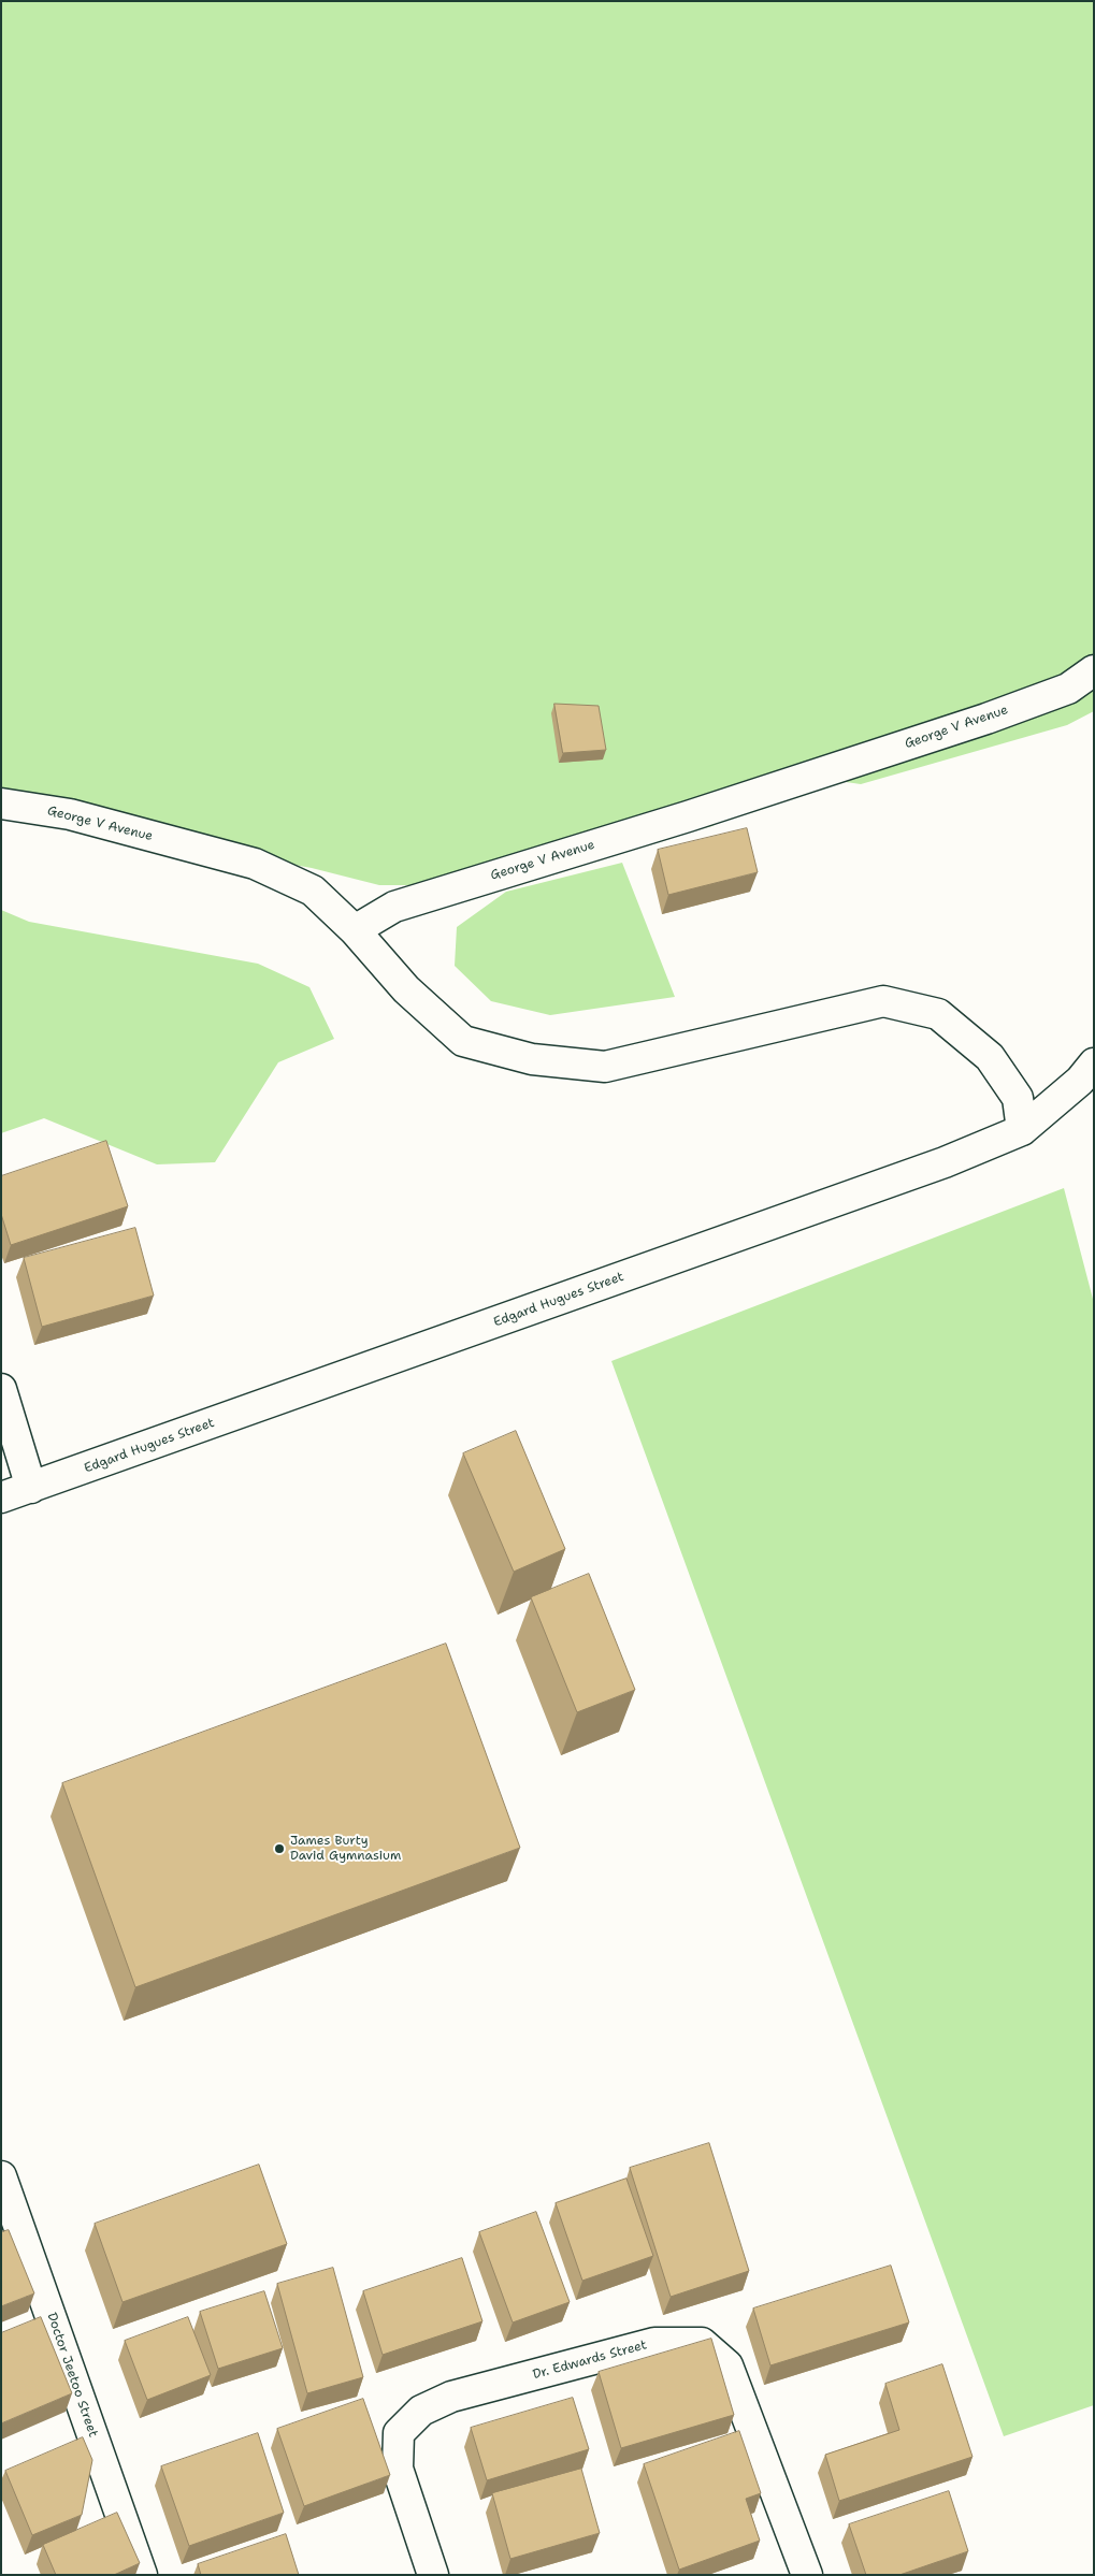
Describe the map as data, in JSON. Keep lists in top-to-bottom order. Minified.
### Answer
{"streets":{"street":["George V Avenue","Edgard Hugues Street","Dr. Edwards Street","Doctor Jeetoo Street"]},"places":["James Burty David Gymnasium"]}
